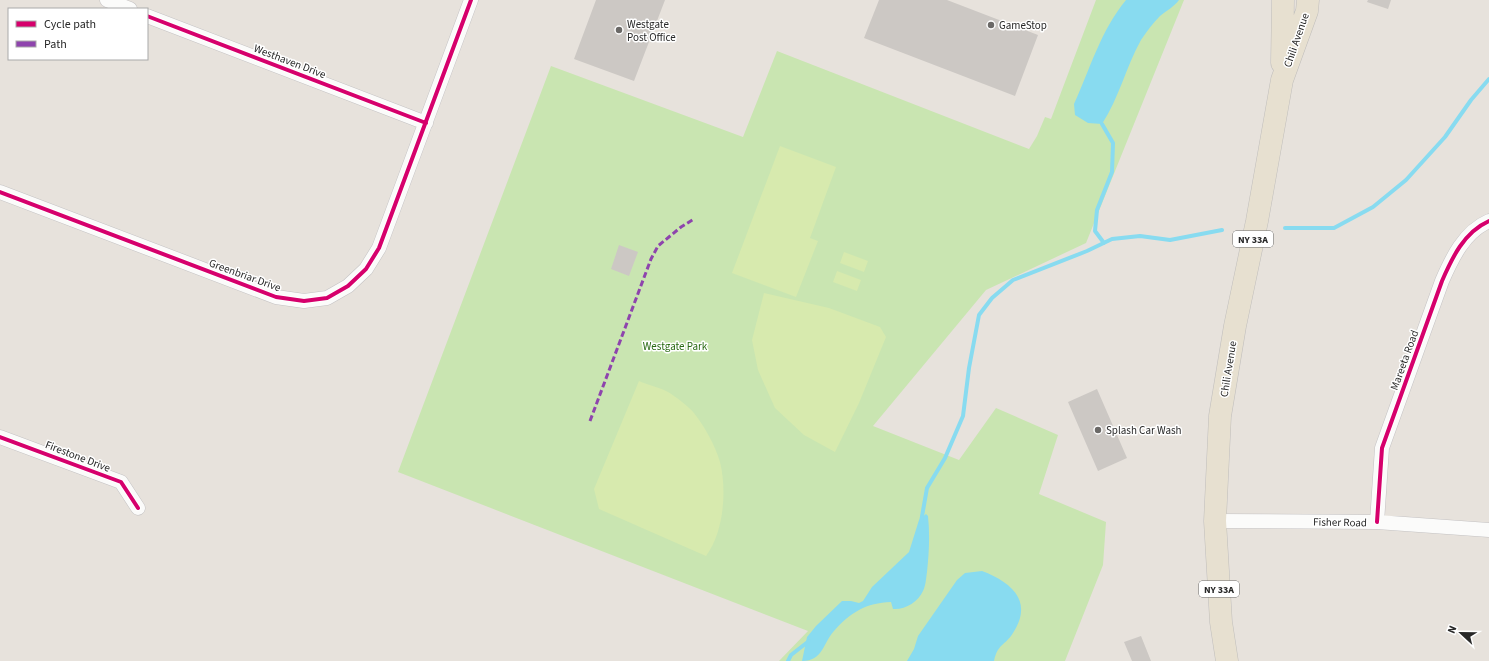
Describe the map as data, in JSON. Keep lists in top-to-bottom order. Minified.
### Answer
{"streets":{"main road":["Chili Avenue","NY 33A"],"street":["Westhaven Drive","Greenbriar Drive","Mareeta Road","Firestone Drive","Fisher Road"]},"crossings":[["Chili Avenue","Fisher Road"],["Westhaven Drive","Greenbriar Drive"],["Mareeta Road","Fisher Road"]],"parks":["Westgate Park"],"places":["GameStop","Westgate Post Office","Splash Car Wash"],"legend":["Cycle path","Path"],"north":"left"}
